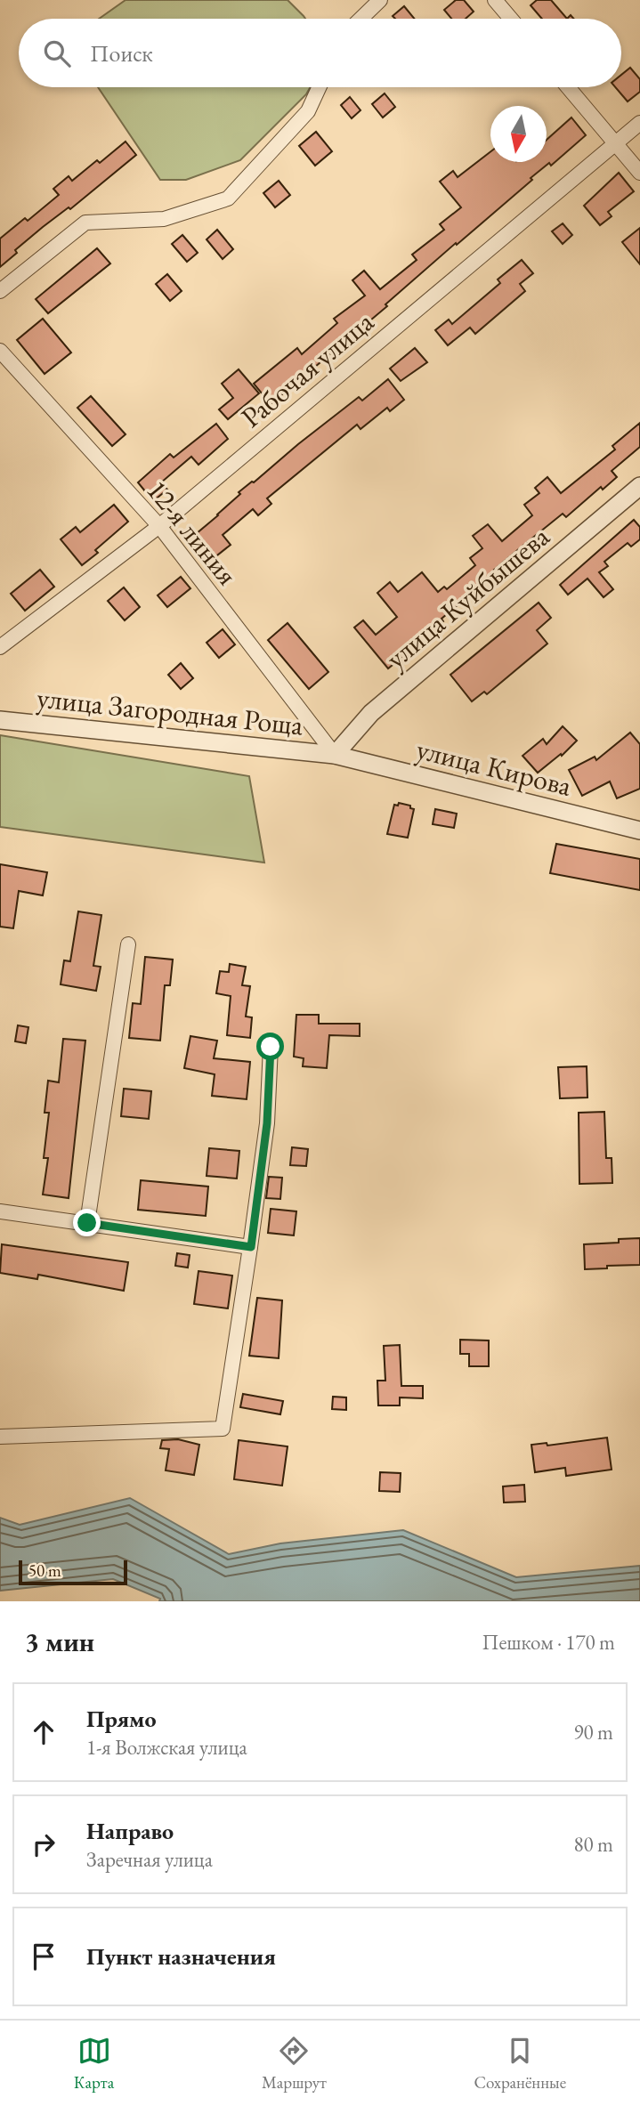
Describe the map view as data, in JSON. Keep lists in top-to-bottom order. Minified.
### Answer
{"streets":{"street":["Рабочая улица","12-я линия","улица Куйбышева","улица Загородная Роща","улица Кирова"]},"crossings":[["Рабочая улица","12-я линия"],["12-я линия","улица Куйбышева"],["12-я линия","улица Загородная Роща"],["12-я линия","улица Кирова"],["улица Куйбышева","улица Загородная Роща"],["улица Куйбышева","улица Кирова"],["улица Загородная Роща","улица Кирова"]],"scale_bar":"50 m","north":"bottom","page":{"search":"Поиск","scale":"50 m","heading":["3 мин","Пешком · 170 m"],"list":[["Прямо","1-я Волжская улица","90 m"],["Направо","Заречная улица","80 m"],"Пункт назначения"],"nav":["Карта","Маршрут","Сохранённые"]}}
